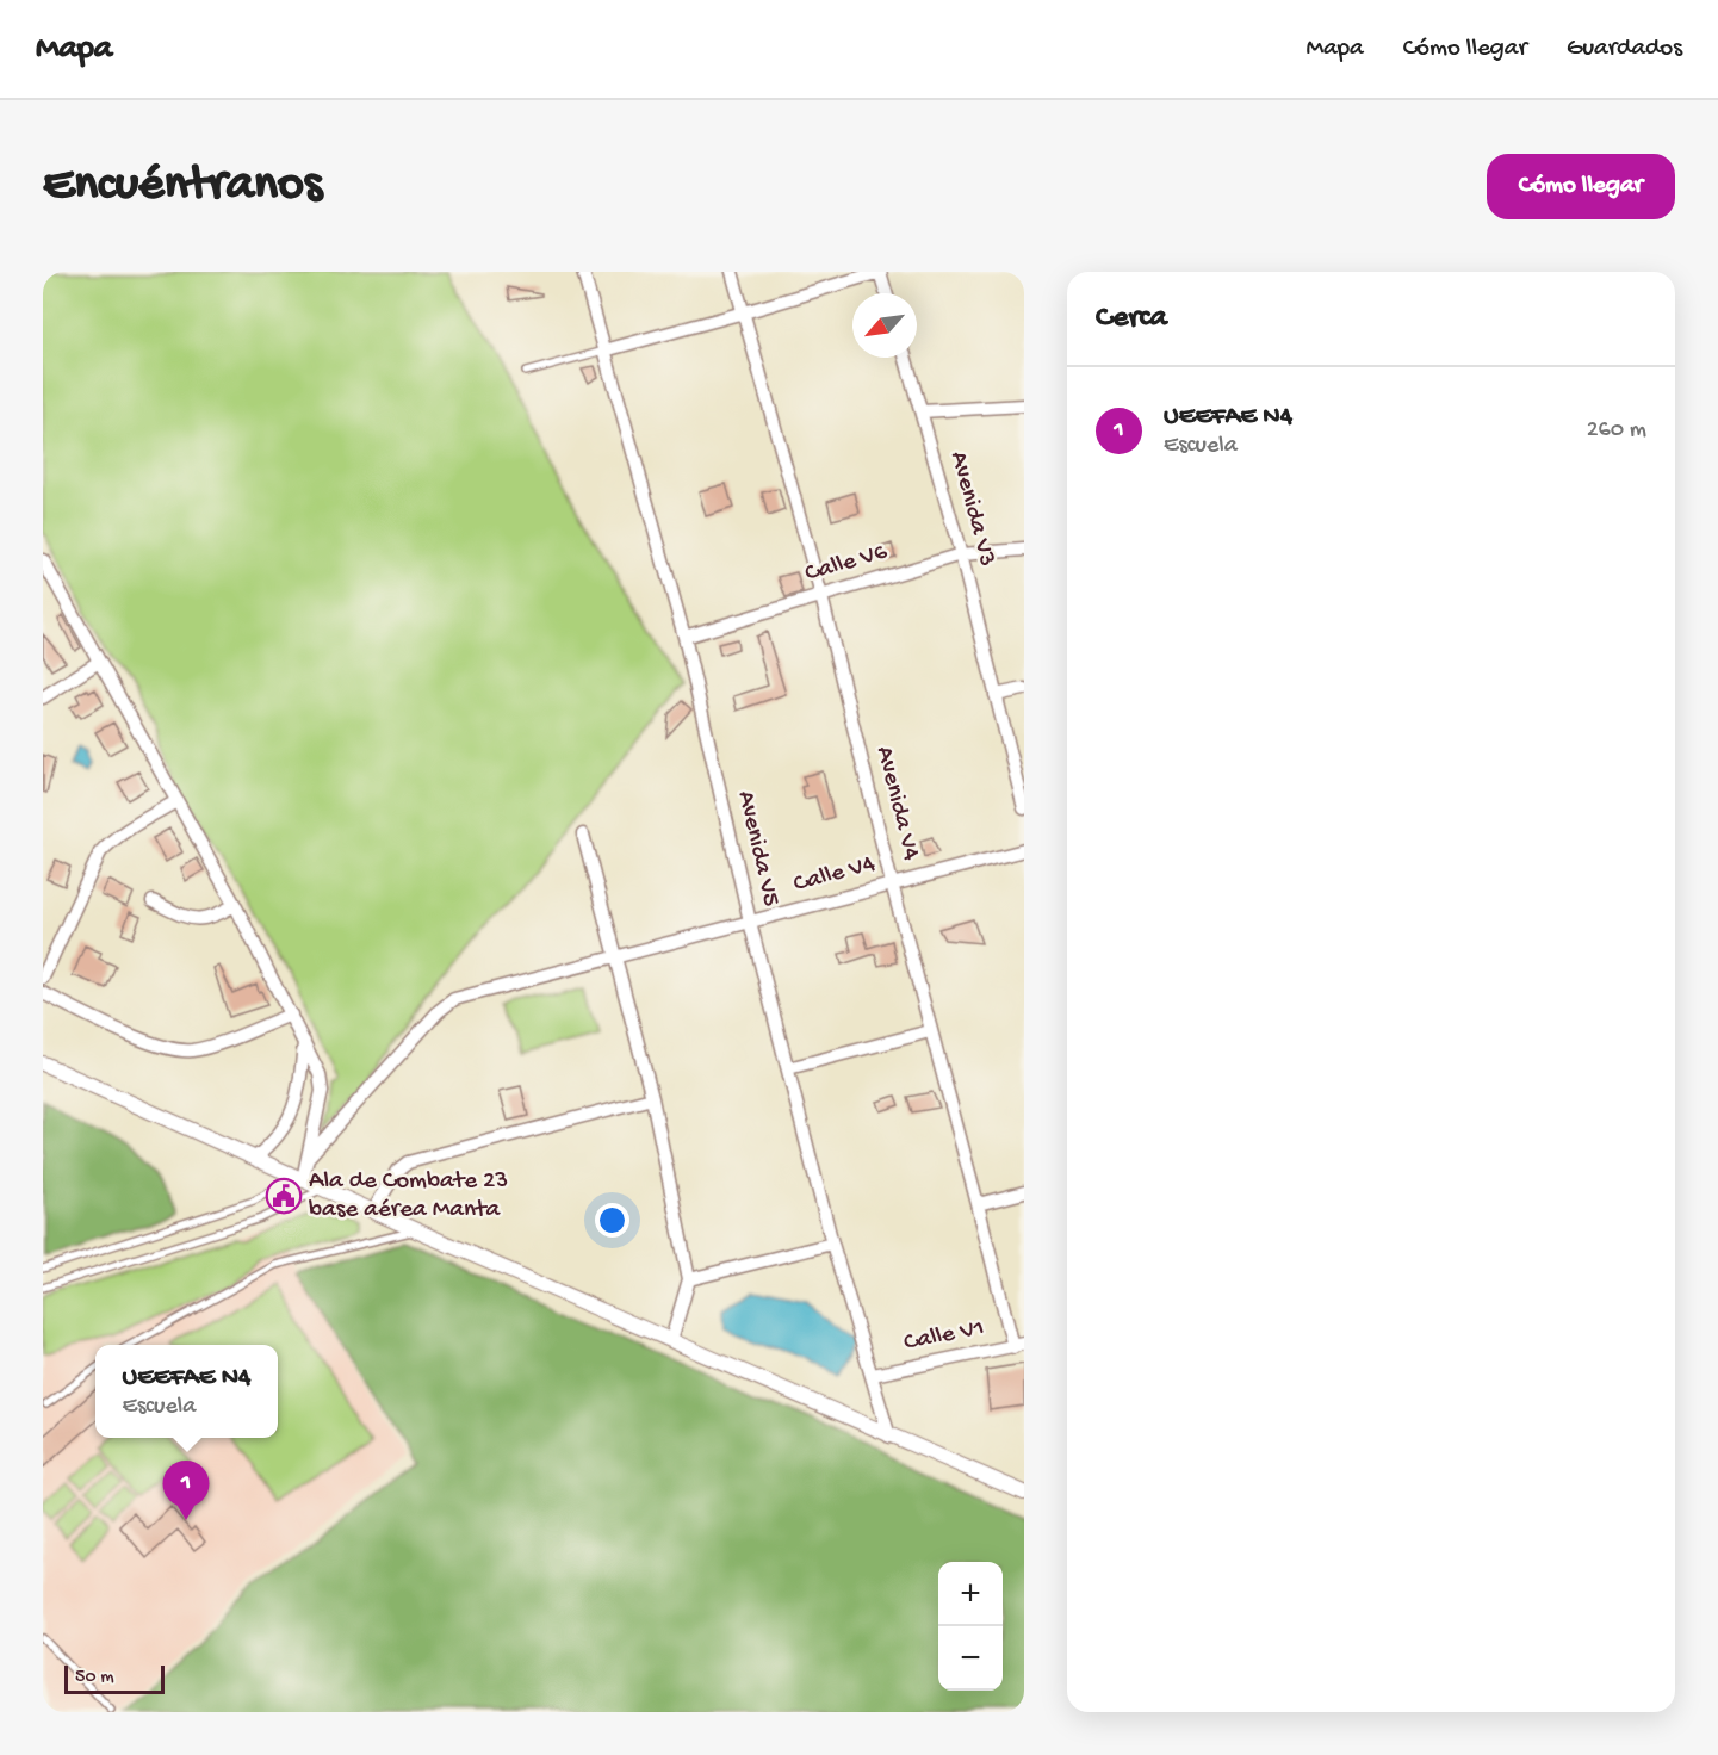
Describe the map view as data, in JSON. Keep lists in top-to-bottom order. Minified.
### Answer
{"streets":{"street":["Avenida V3","Calle V6","Avenida V4","Avenida V5","Calle V4","Calle V1"]},"crossings":[["Avenida V3","Calle V6"],["Calle V6","Avenida V4"],["Calle V6","Avenida V5"],["Avenida V4","Calle V4"],["Avenida V4","Calle V1"],["Avenida V5","Calle V4"],["Avenida V5","Calle V1"]],"places":{"public building":["Ala de Combate 23 base aérea Manta"]},"scale_bar":"50 m","north":"bottom left","page":{"header":"Mapa","nav":["Mapa","Cómo llegar","Guardados"],"buttons":"Cómo llegar","title":"Encuéntranos","heading":"Cerca","list":[{"mark":"1","name":"UEEFAE N4","note":"Escuela","value":"260 m"}],"popup":["UEEFAE N4","Escuela"],"pins":"1","map_buttons":["+","−"],"scale":"50 m"}}
